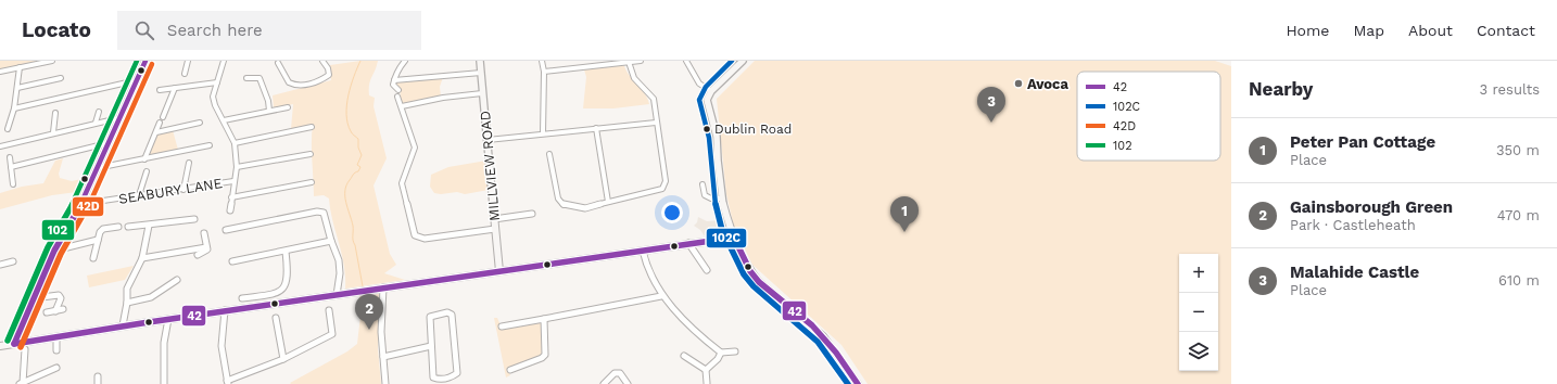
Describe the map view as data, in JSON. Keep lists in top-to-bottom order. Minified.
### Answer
{"streets":{"main road":["MILLVIEW ROAD"],"street":["SEABURY LANE"]},"places":["Avoca","Dublin Road"],"lines":["transit line 42","transit line 102C","transit line 102","transit line 42D"],"legend":["42","102C","42D","102"],"page":{"header":"Locato","search":"Search here","nav":["Home","Map","About","Contact"],"heading":["Nearby","3 results"],"pins":["3","1","2"],"list":[{"mark":"1","name":"Peter Pan Cottage","note":"Place","value":"350 m"},{"mark":"2","name":"Gainsborough Green","note":"Park · Castleheath","value":"470 m"},{"mark":"3","name":"Malahide Castle","note":"Place","value":"610 m"}],"map_buttons":["+","−"]}}
